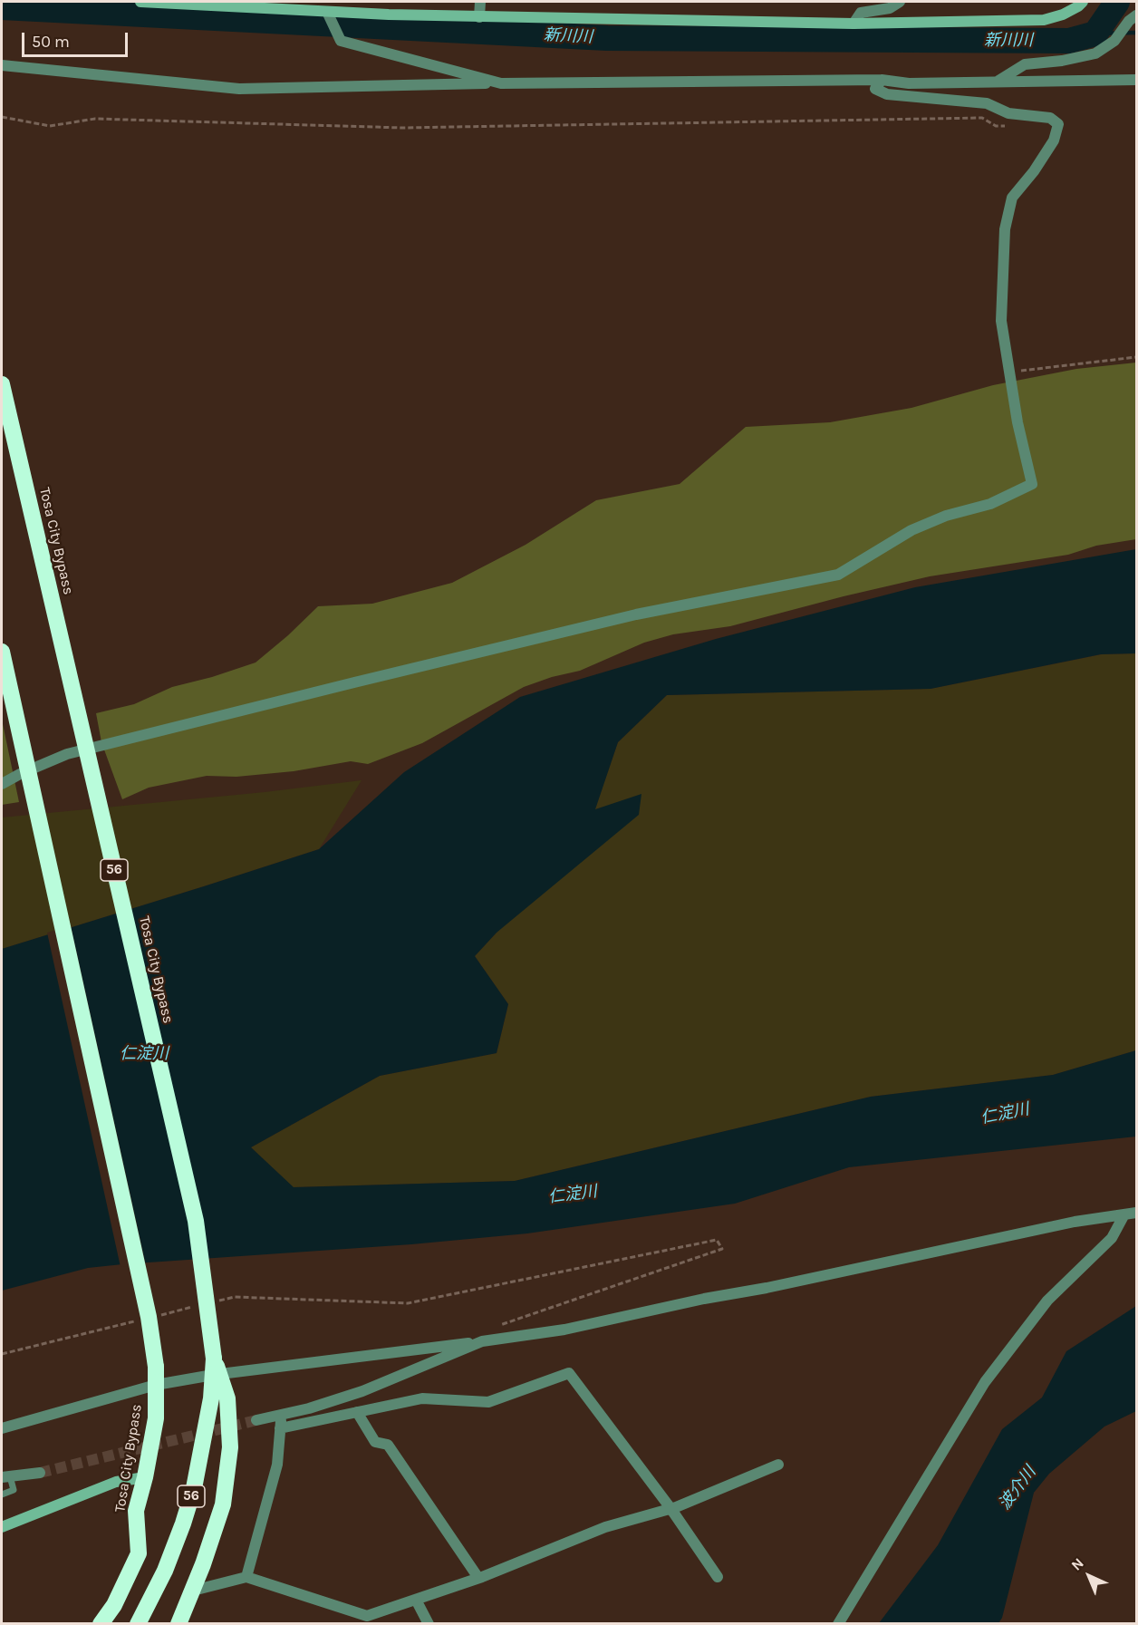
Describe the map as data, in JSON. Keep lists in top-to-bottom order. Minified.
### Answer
{"streets":{"highway":["Tosa City Bypass","56"]},"water":["新川川","仁淀川","波介川"],"scale_bar":"50 m","north":"top left"}
